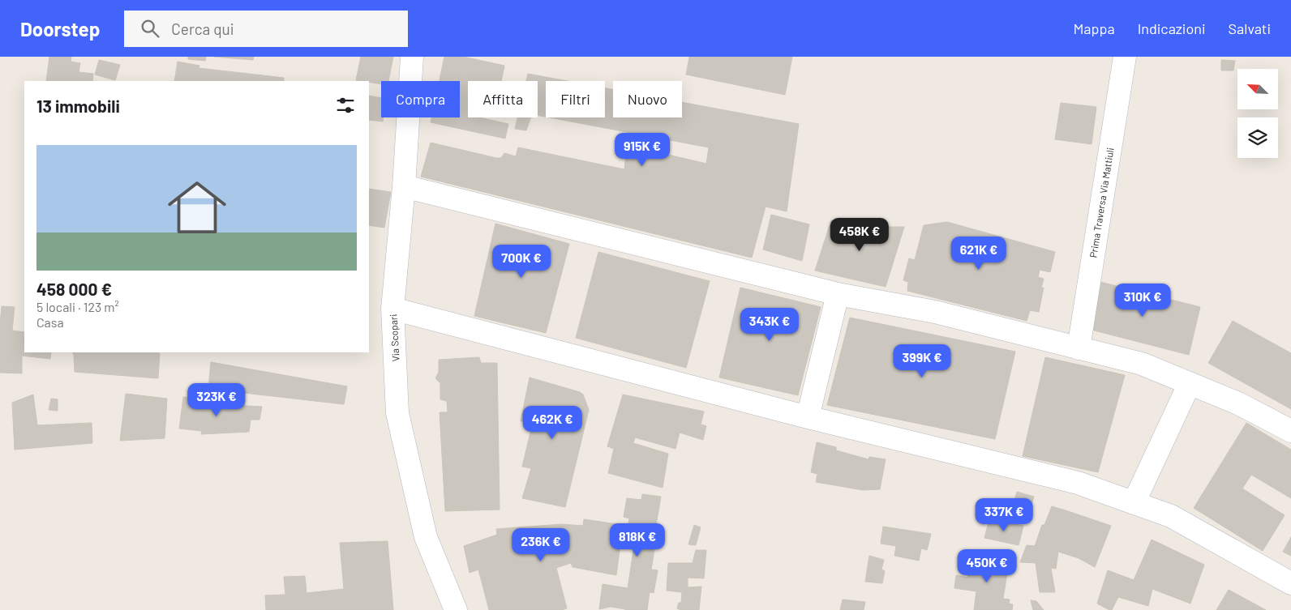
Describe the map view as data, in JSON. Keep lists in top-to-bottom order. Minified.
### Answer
{"streets":{"street":["Prima Traversa Via Mattiuli","Via Scopari"]},"north":"top left","page":{"header":"Doorstep","search":"Cerca qui","nav":["Mappa","Indicazioni","Salvati"],"chip":["Compra","Affitta","Filtri","Nuovo"],"heading":"13 immobili","list":[{"name":"458 000 €","note":"5 locali · 123 m² · Casa"}],"price":["915K €","458K €","621K €","700K €","310K €","343K €","399K €","323K €","462K €","337K €","818K €","236K €","450K €"]}}
